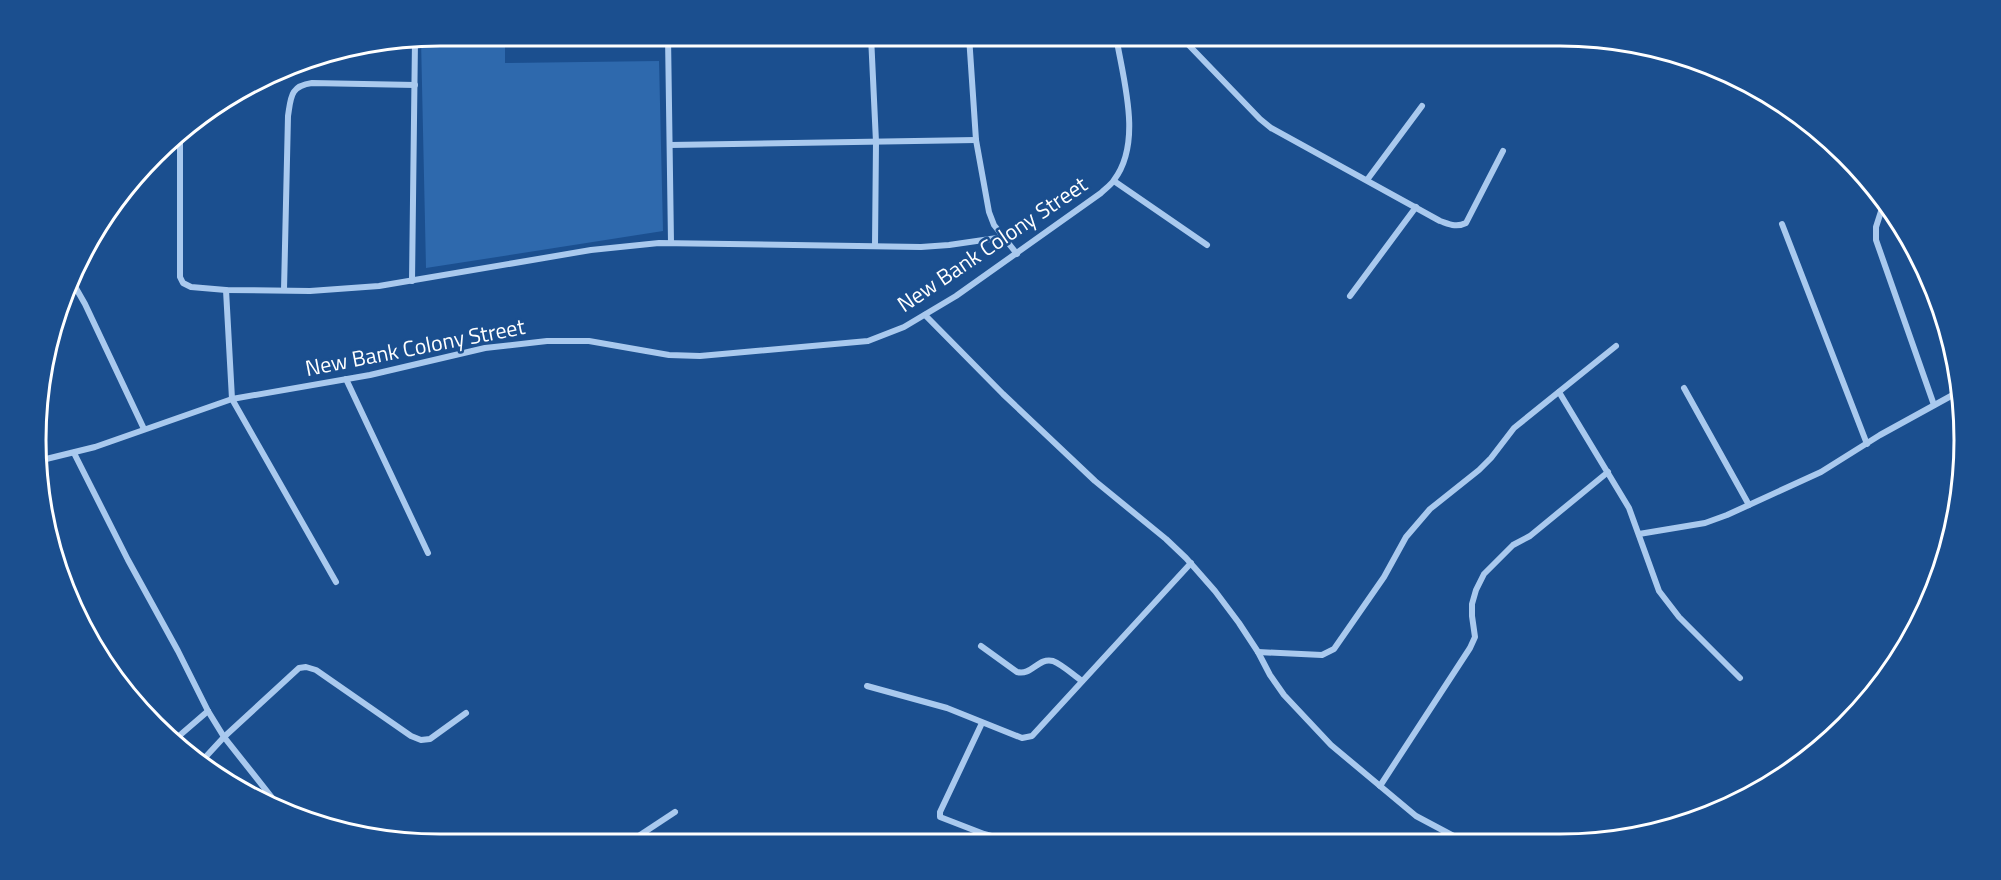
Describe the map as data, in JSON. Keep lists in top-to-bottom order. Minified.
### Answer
{"streets":{"street":["New Bank Colony Street"]}}
